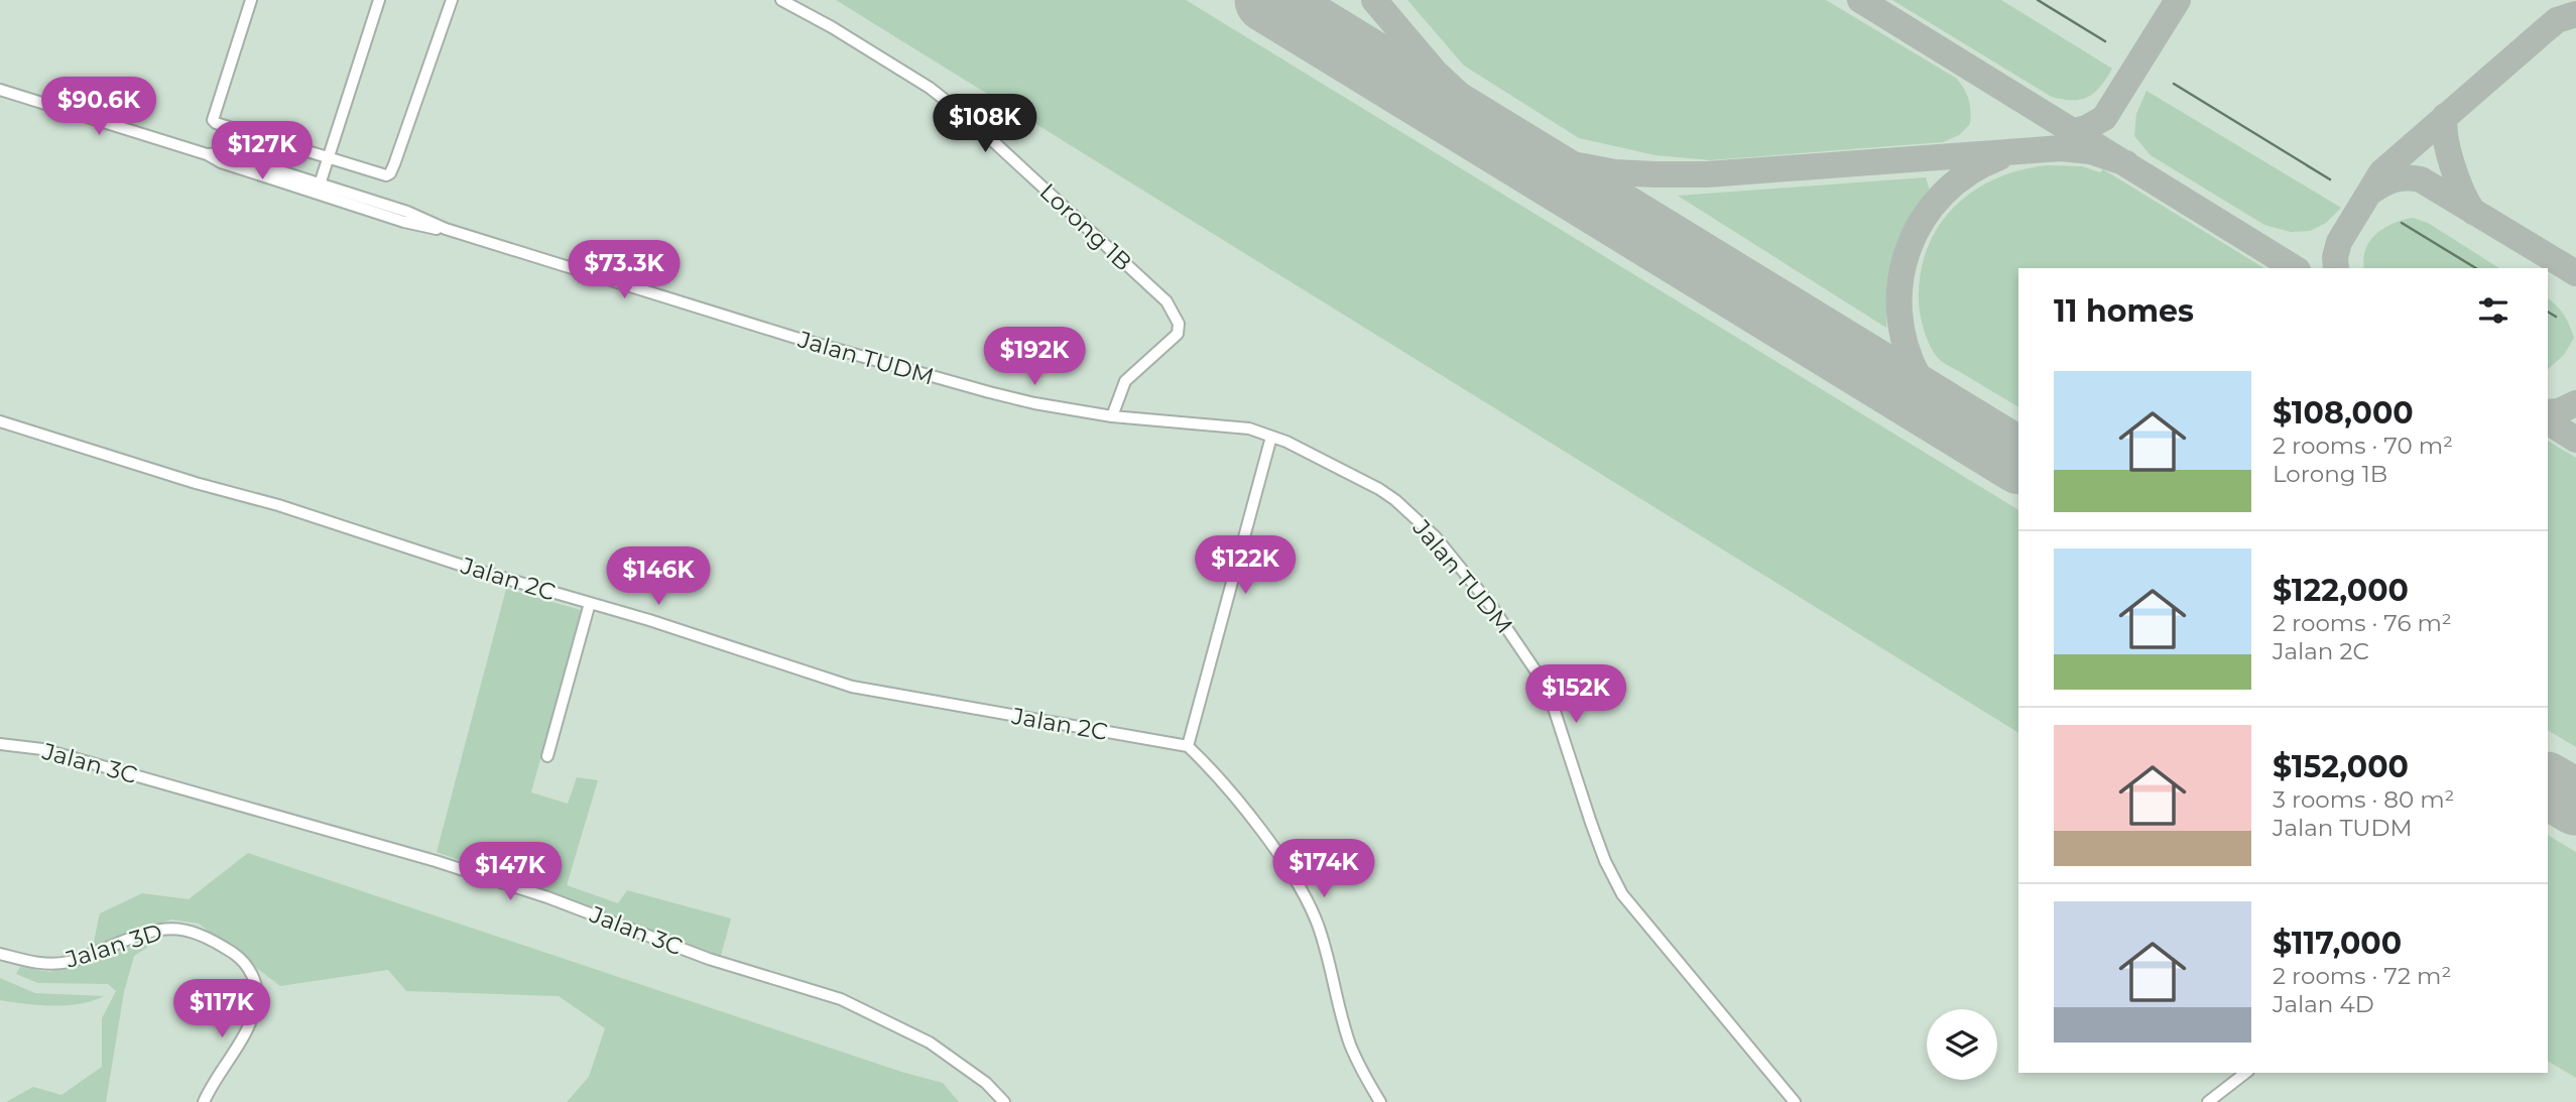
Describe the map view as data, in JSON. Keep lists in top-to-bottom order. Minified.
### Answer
{"streets":{"street":["Lorong 1B","Jalan TUDM","Jalan 2C","Jalan 3C","Jalan 3D"]},"crossings":[["Lorong 1B","Jalan TUDM"]],"page":{"price":["$90.6K","$108K","$127K","$73.3K","$192K","$122K","$146K","$152K","$174K","$147K","$117K"],"heading":"11 homes","list":[{"name":"$108,000","note":"2 rooms · 70 m² · Lorong 1B"},{"name":"$122,000","note":"2 rooms · 76 m² · Jalan 2C"},{"name":"$152,000","note":"3 rooms · 80 m² · Jalan TUDM"},{"name":"$117,000","note":"2 rooms · 72 m² · Jalan 4D"}]}}
